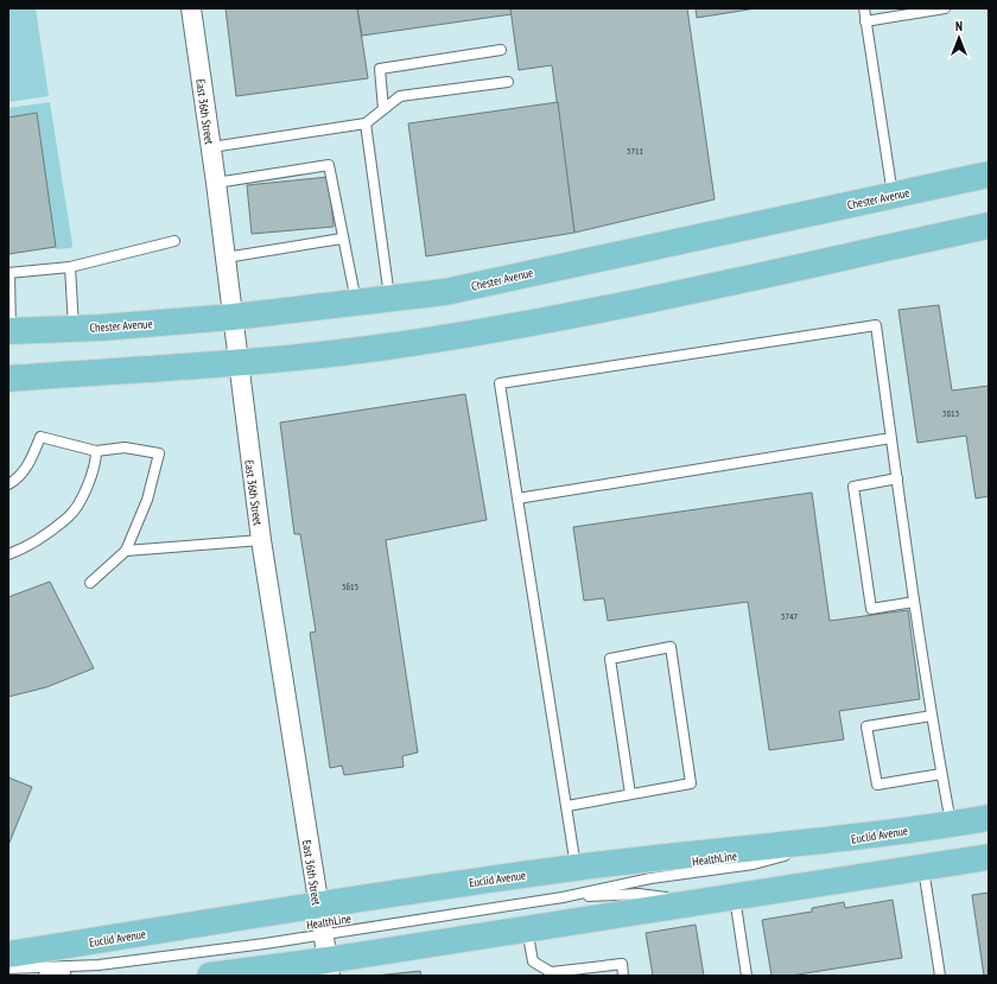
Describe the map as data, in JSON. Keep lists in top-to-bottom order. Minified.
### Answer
{"streets":{"main road":["Chester Avenue","Euclid Avenue"],"street":["East 36th Street"],"lane":["HealthLine"]},"crossings":[["East 36th Street","Chester Avenue"],["East 36th Street","Euclid Avenue"],["East 36th Street","HealthLine"],["Euclid Avenue","HealthLine"]],"house_numbers":["3711","3813","3615","3747"],"north":"top"}
